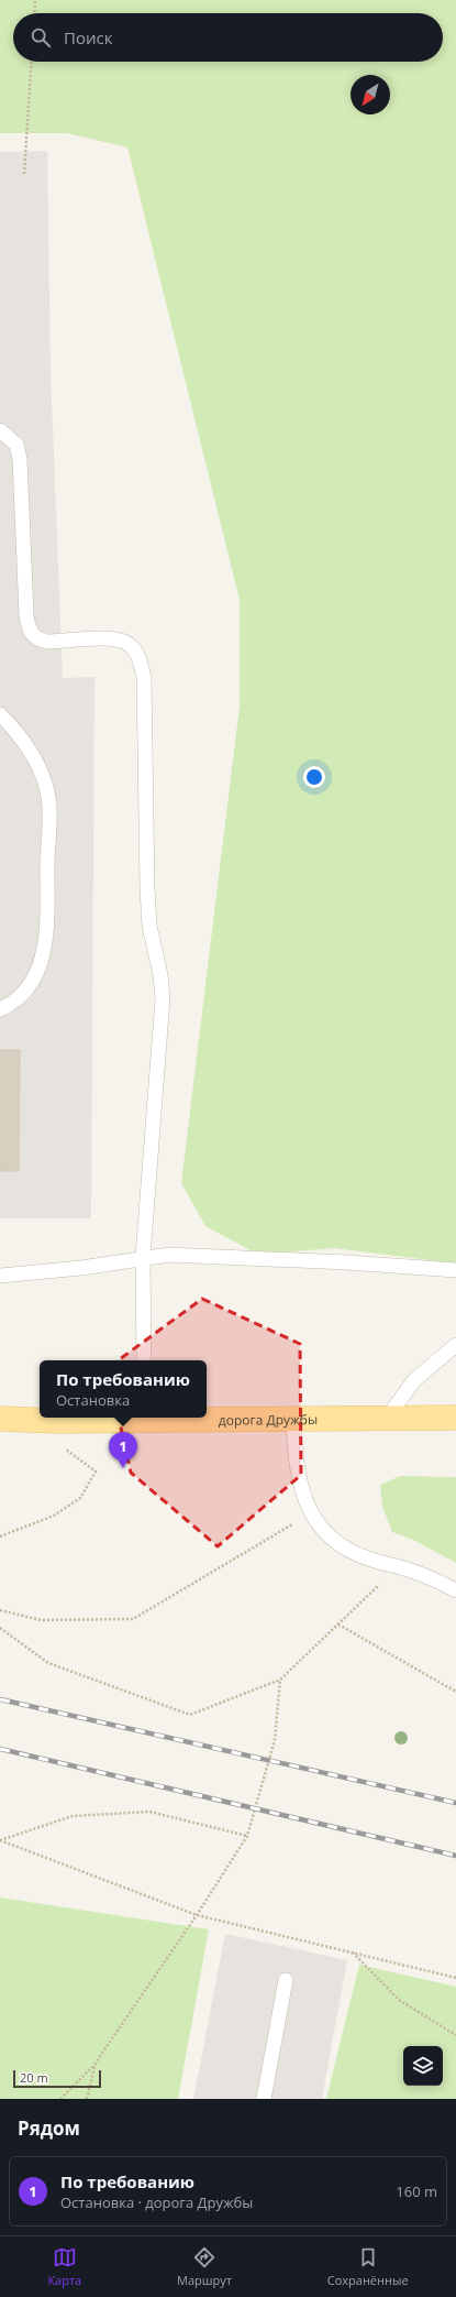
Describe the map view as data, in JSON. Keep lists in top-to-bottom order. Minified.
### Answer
{"streets":{"main road":["дорога Дружбы"]},"scale_bar":"20 m","north":"bottom left","page":{"search":"Поиск","popup":["По требованию","Остановка"],"pins":"1","scale":"20 m","heading":"Рядом","list":[{"mark":"1","name":"По требованию","note":"Остановка · дорога Дружбы","value":"160 m"}],"nav":["Карта","Маршрут","Сохранённые"]}}
